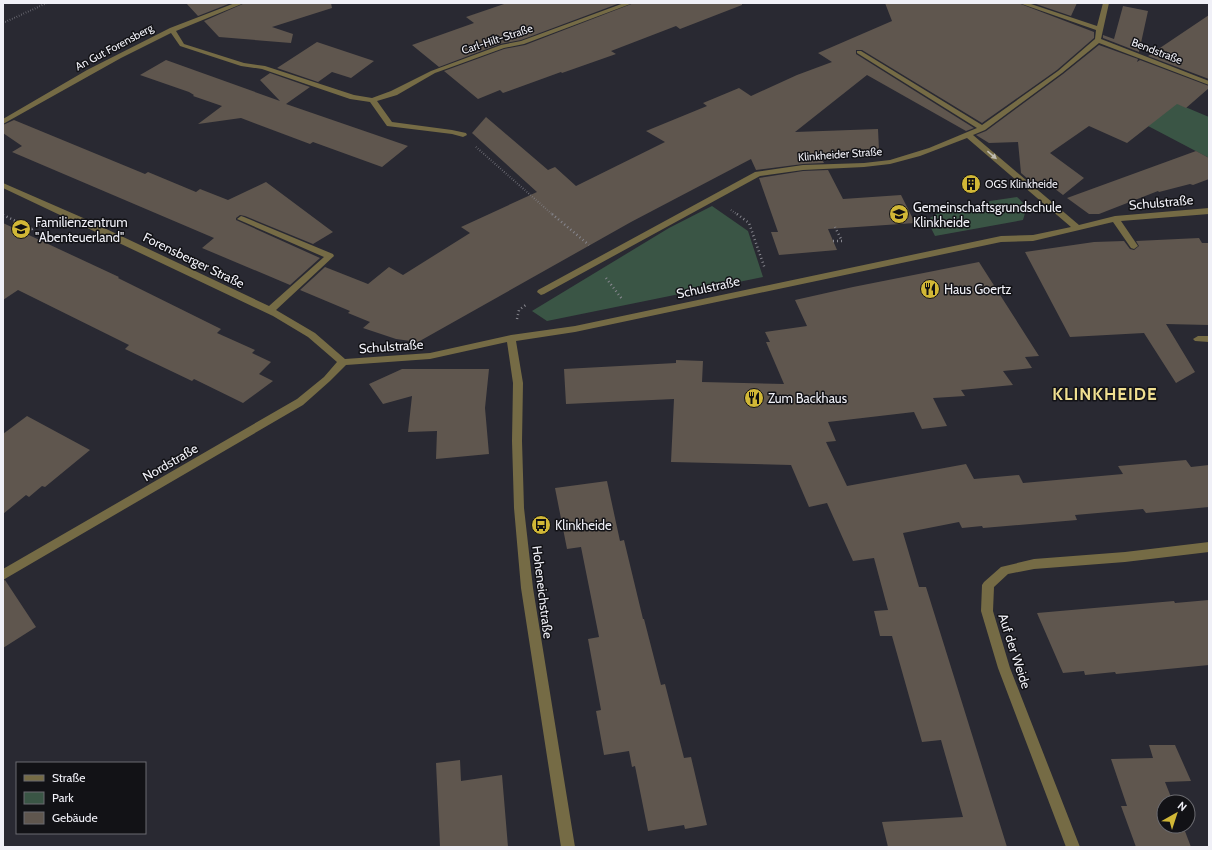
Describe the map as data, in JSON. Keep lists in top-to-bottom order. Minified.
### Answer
{"streets":{"street":["Carl-Hilt-Straße","An Gut Forensberg","Bendstraße","Klinkheider Straße","Schulstraße","Forensberger Straße","Nordstraße","Hoheneichstraße","Auf der Weide"]},"crossings":[["Carl-Hilt-Straße","An Gut Forensberg"],["Bendstraße","Klinkheider Straße"],["Schulstraße","Forensberger Straße"],["Schulstraße","Nordstraße"],["Schulstraße","Hoheneichstraße"],["Forensberger Straße","Nordstraße"]],"districts":["KLINKHEIDE"],"places":{"building":["OGS Klinkheide"],"school or university":["Gemeinschaftsgrundschule Klinkheide","Familienzentrum \"Abenteuerland\""],"restaurant":["Haus Goertz","Zum Backhaus"],"bus stop":["Klinkheide"]},"legend":["Straße","Park","Gebäude"],"north":"top right"}
